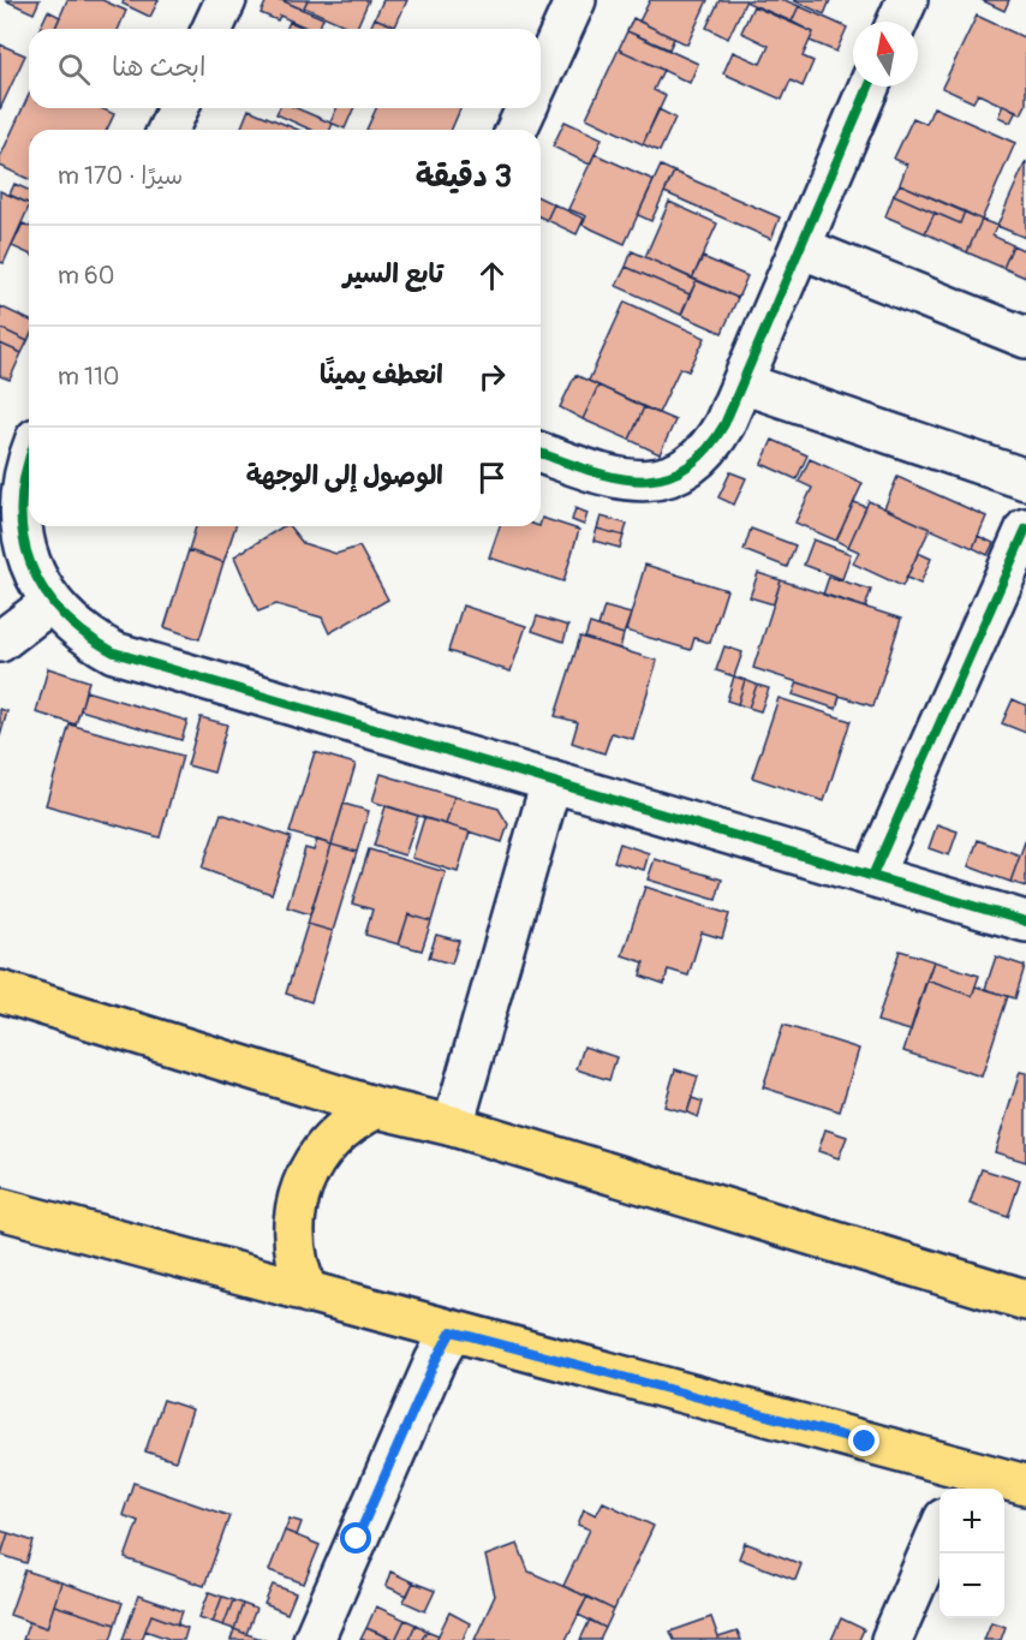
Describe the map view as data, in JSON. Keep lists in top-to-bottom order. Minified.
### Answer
{"north":"top","page":{"search":"ابحث هنا","heading":["3 دقيقة","سيرًا · 170 m"],"list":[["تابع السير","60 m"],["انعطف يمينًا","110 m"],"الوصول إلى الوجهة"],"map_buttons":["+","−"]}}
